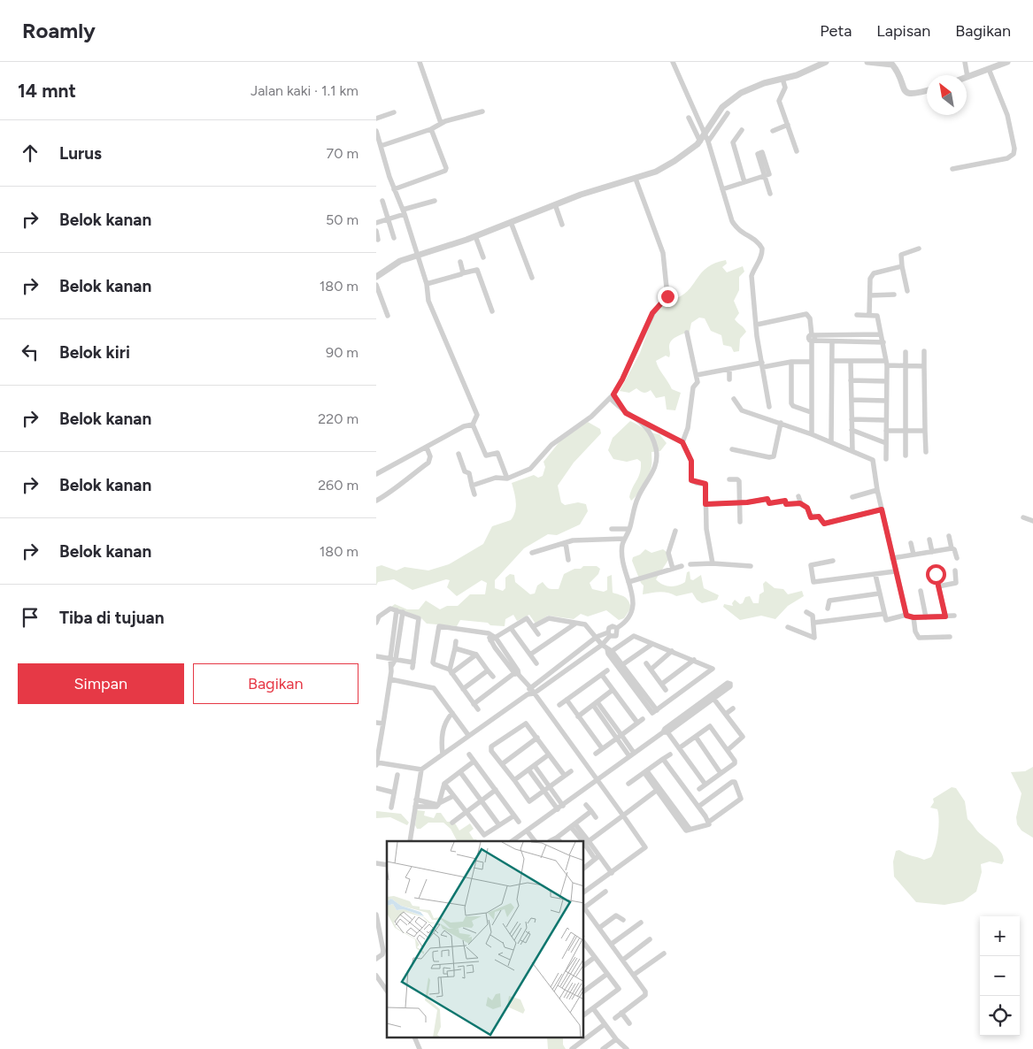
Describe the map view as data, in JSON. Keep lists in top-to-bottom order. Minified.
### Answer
{"north":"top left","page":{"header":"Roamly","nav":["Peta","Lapisan","Bagikan"],"heading":["14 mnt","Jalan kaki · 1.1 km"],"list":[["Lurus","70 m"],["Belok kanan","50 m"],["Belok kanan","180 m"],["Belok kiri","90 m"],["Belok kanan","220 m"],["Belok kanan","260 m"],["Belok kanan","180 m"],"Tiba di tujuan"],"buttons":["Simpan","Bagikan"],"map_buttons":["+","−"]}}
